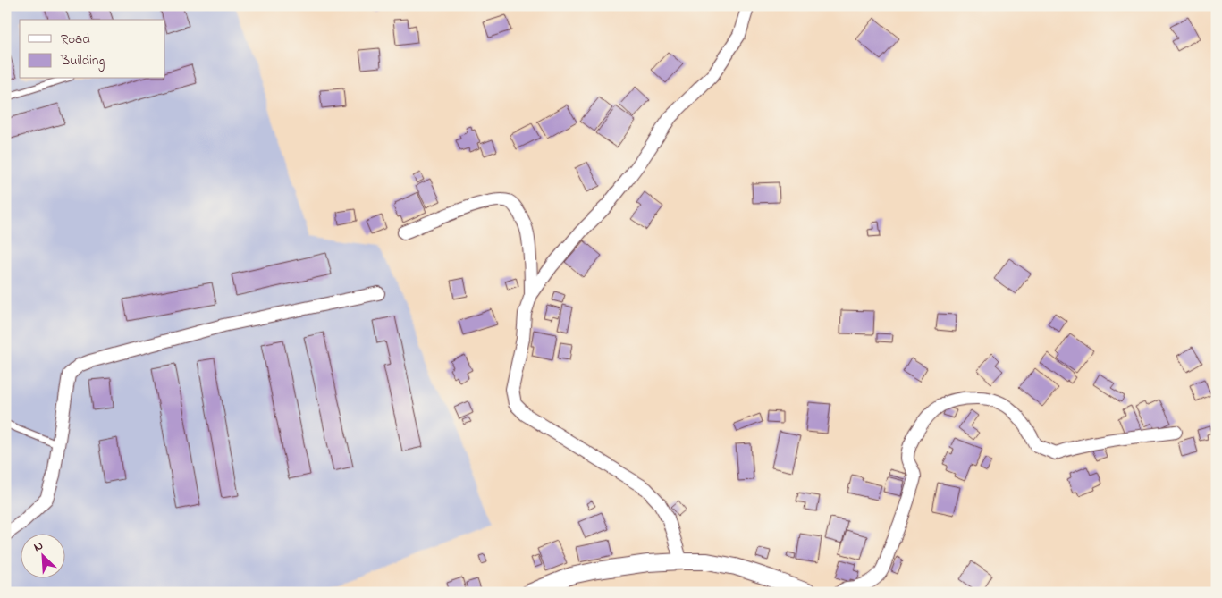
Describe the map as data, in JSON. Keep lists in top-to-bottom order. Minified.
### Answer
{"legend":["Road","Building"],"north":"top left"}
